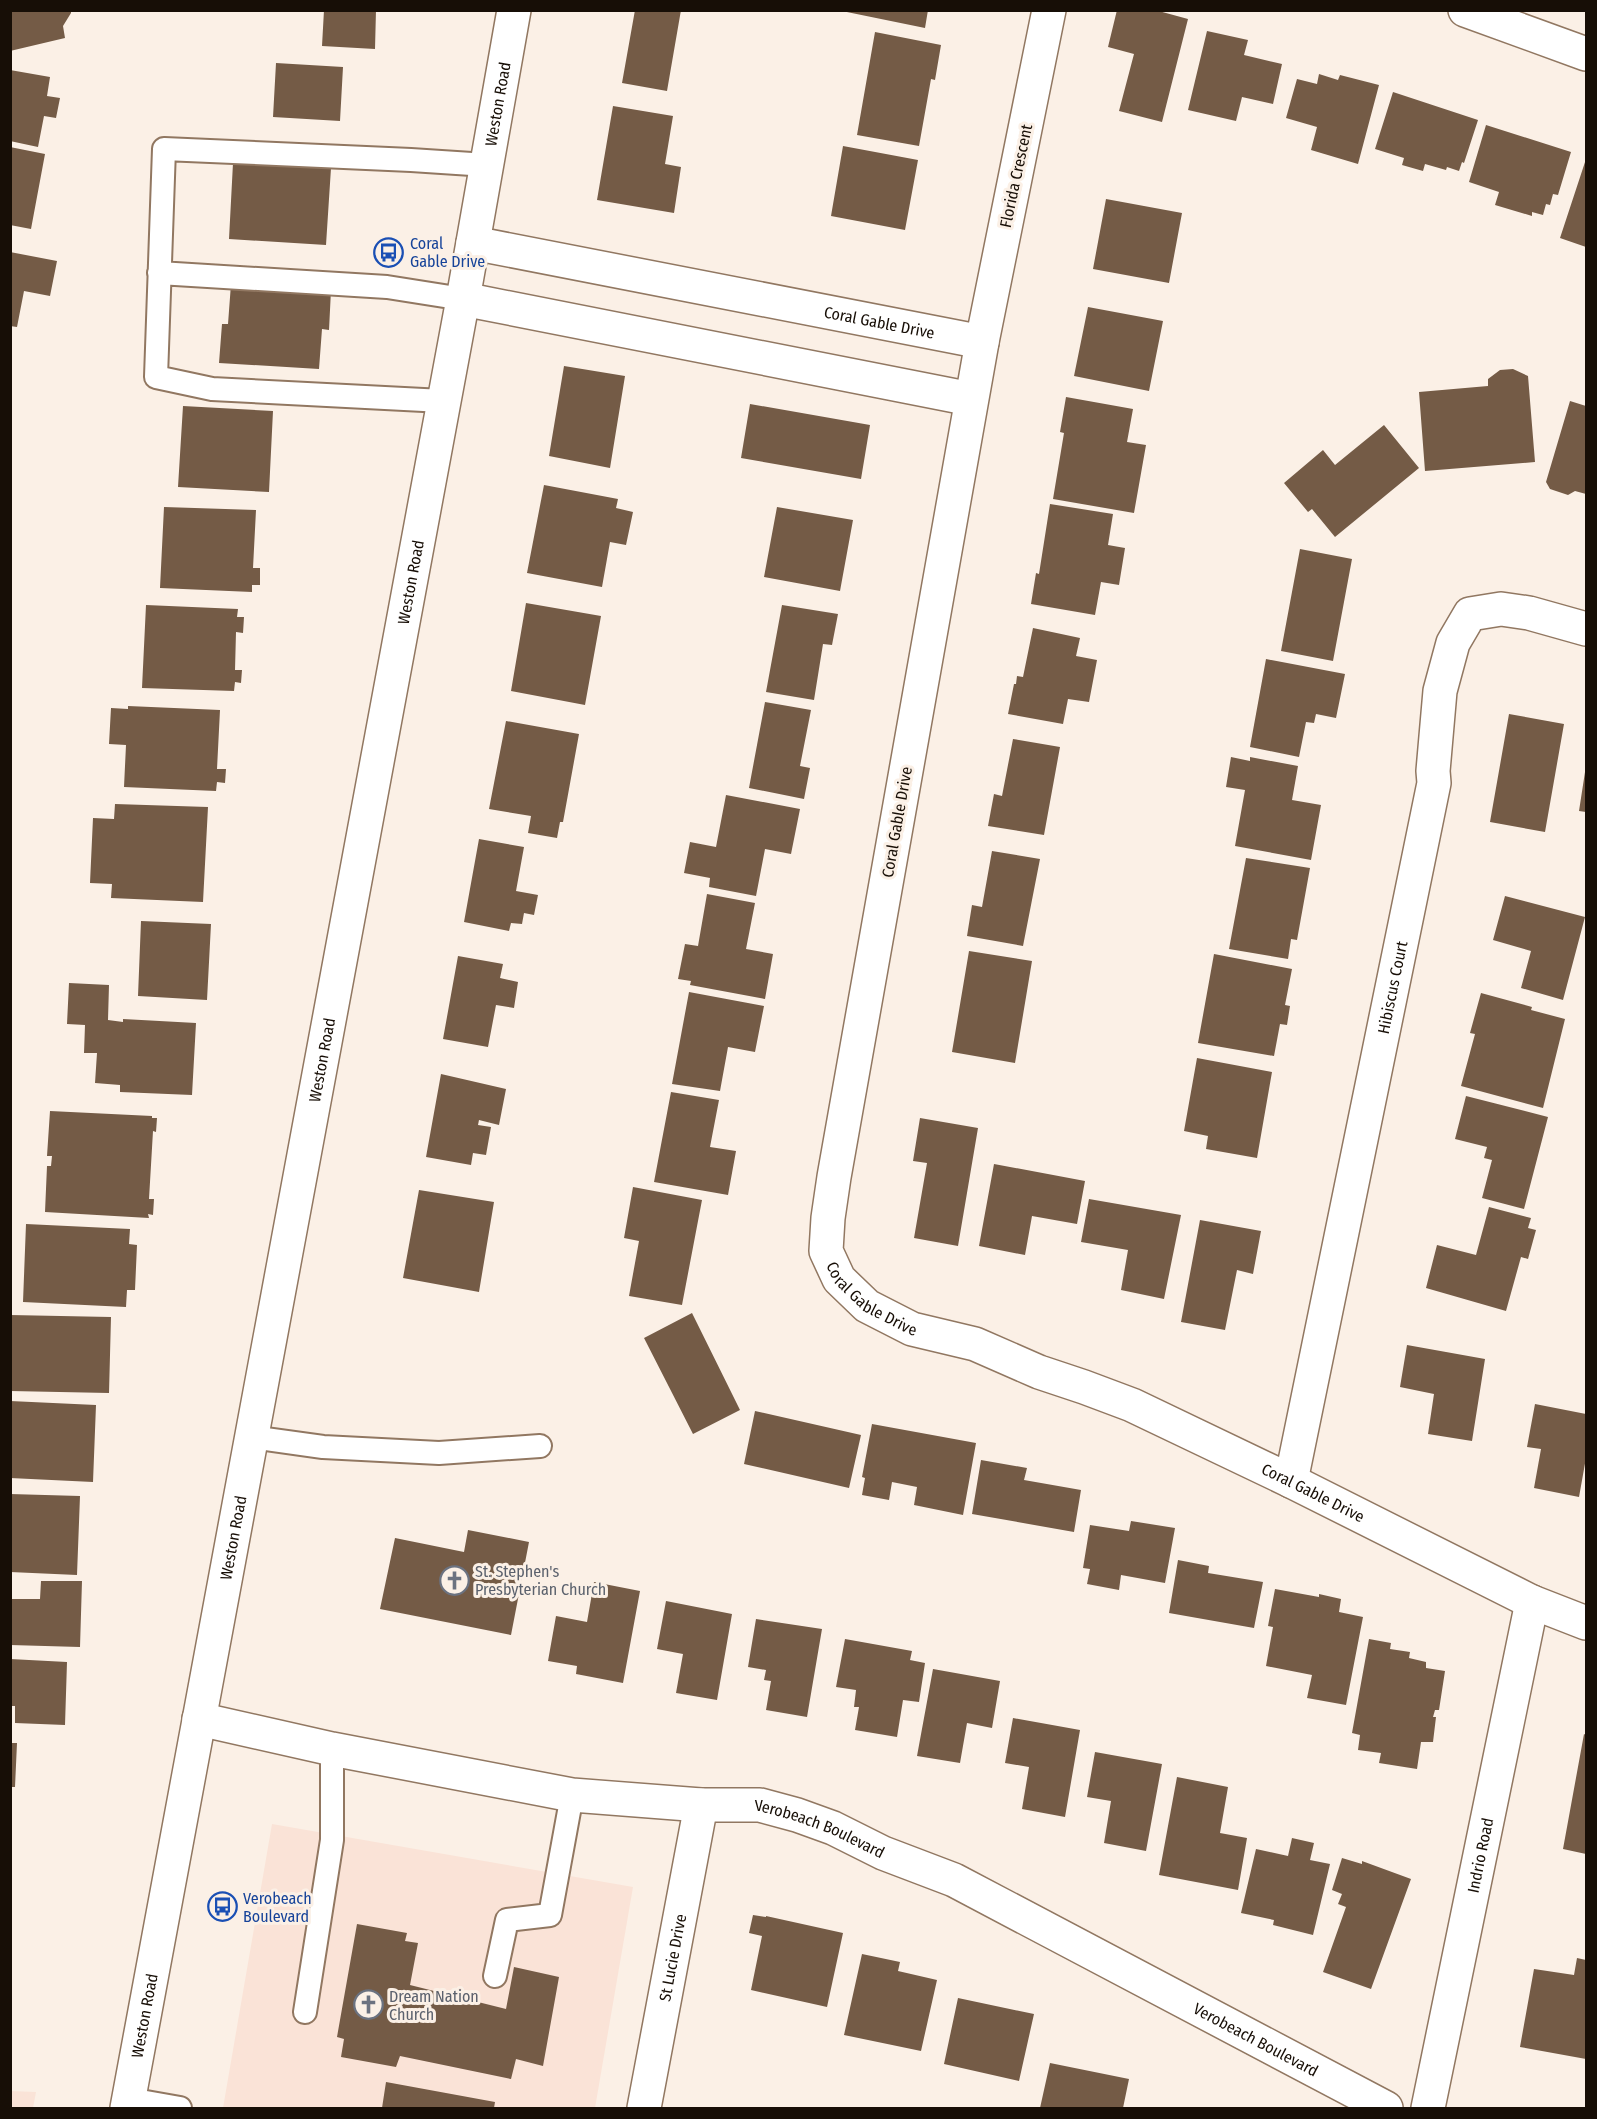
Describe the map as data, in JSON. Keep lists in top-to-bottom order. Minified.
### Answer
{"streets":{"street":["Weston Road","Florida Crescent","Coral Gable Drive","Hibiscus Court","Verobeach Boulevard","Indrio Road","St Lucie Drive"]},"crossings":[["Weston Road","Coral Gable Drive"],["Weston Road","Verobeach Boulevard"],["Florida Crescent","Coral Gable Drive"],["Coral Gable Drive","Hibiscus Court"],["Coral Gable Drive","Indrio Road"],["Verobeach Boulevard","St Lucie Drive"]],"places":{"bus stop":["Coral Gable Drive","Verobeach Boulevard"],"church":["St. Stephen's Presbyterian Church","Dream Nation Church"]}}
